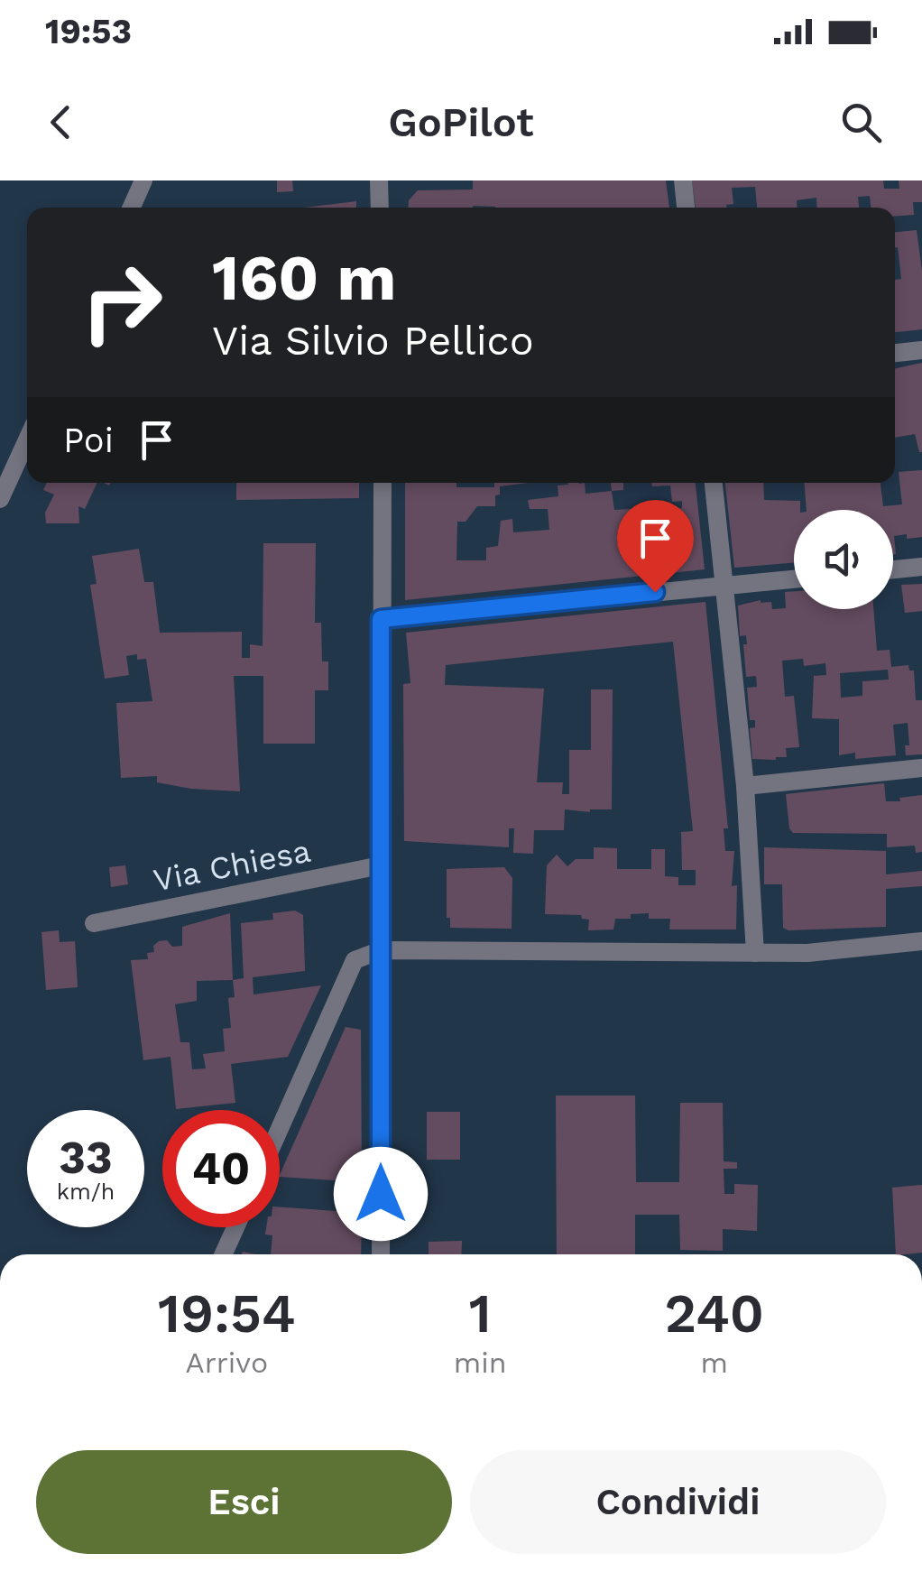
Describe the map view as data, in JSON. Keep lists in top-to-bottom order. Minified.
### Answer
{"streets":{"street":["Via Chiesa"]},"page":{"status":"19:53","header":"GoPilot","turn":["160 m","Via Silvio Pellico"],"then":"Poi","speed":"33 km/h","limit":"40","eta":["19:54","Arrivo","1","min","240","m"],"buttons":["Esci","Condividi"]}}
